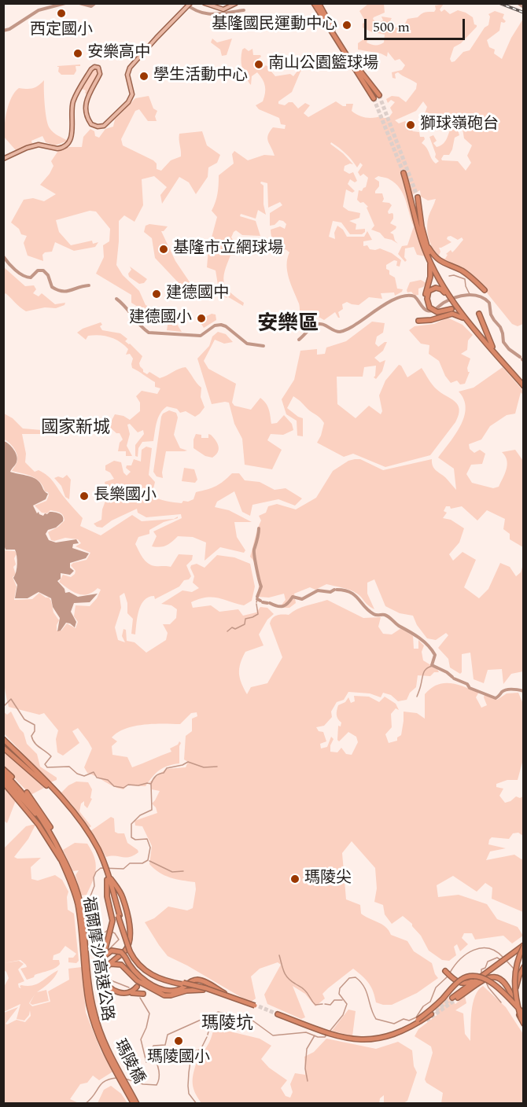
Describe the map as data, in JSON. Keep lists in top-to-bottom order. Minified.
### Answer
{"streets":{"highway":["福爾摩沙高速公路","瑪陵橋"]},"crossings":[["福爾摩沙高速公路","瑪陵橋"]],"districts":["安樂區","國家新城","瑪陵坑"],"places":["西定國小","基隆國民運動中心","安樂高中","南山公園籃球場","學生活動中心","獅球嶺砲台","基隆市立網球場","建德國中","建德國小","長樂國小","瑪陵尖","瑪陵國小"],"scale_bar":"500 m"}
